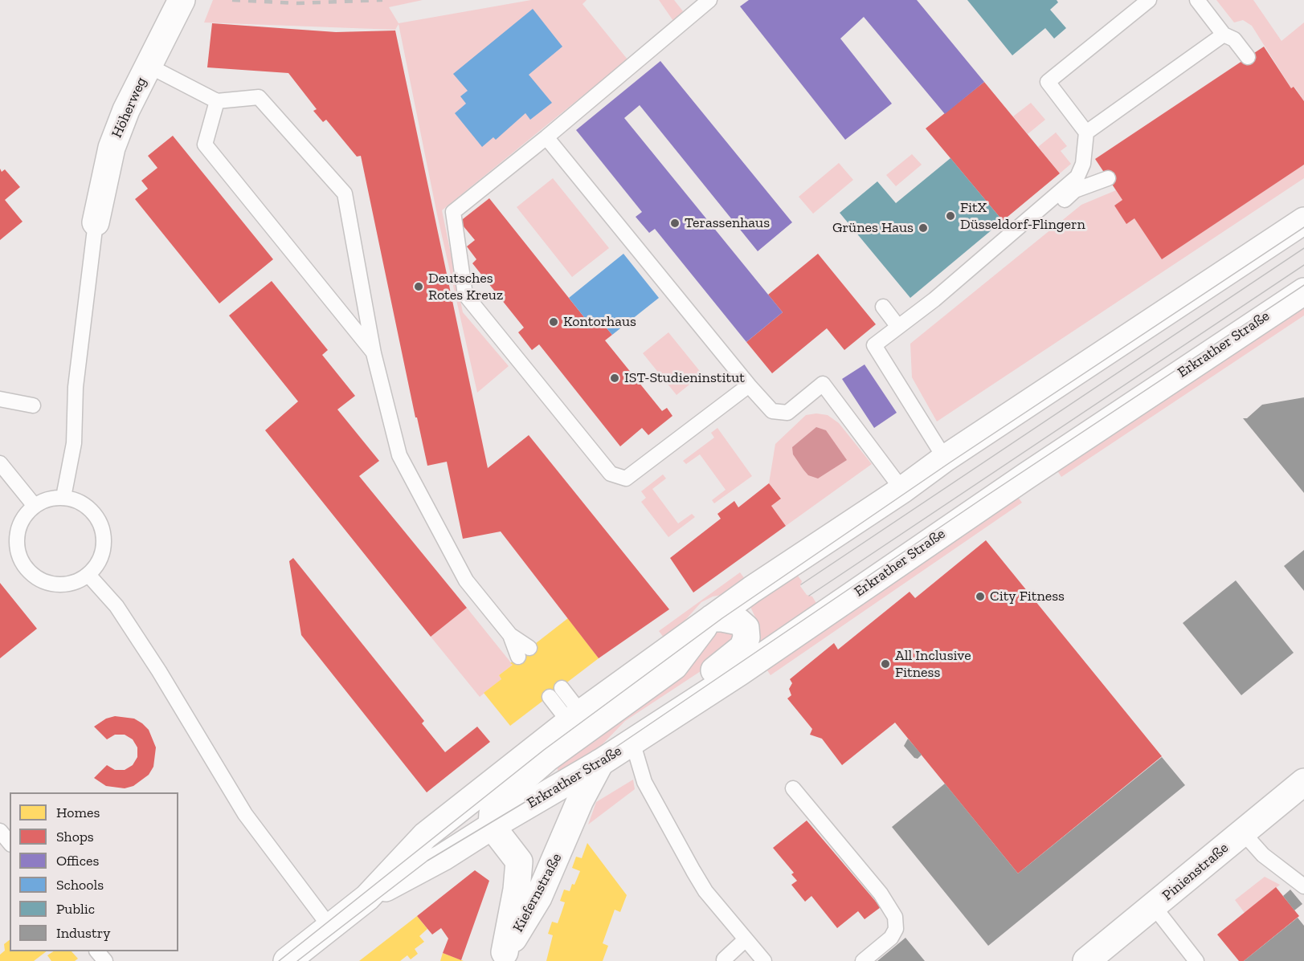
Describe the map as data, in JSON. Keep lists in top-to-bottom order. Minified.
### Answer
{"streets":{"main road":["Höherweg","Erkrather Straße","Pinienstraße","Kiefernstraße"]},"crossings":[["Erkrather Straße","Kiefernstraße"]],"places":["FitX Düsseldorf-Flingern","Terassenhaus","Grünes Haus","Deutsches Rotes Kreuz","Kontorhaus","IST-Studieninstitut","City Fitness","All Inclusive Fitness"],"legend":["Homes","Shops","Offices","Schools","Public","Industry"]}
